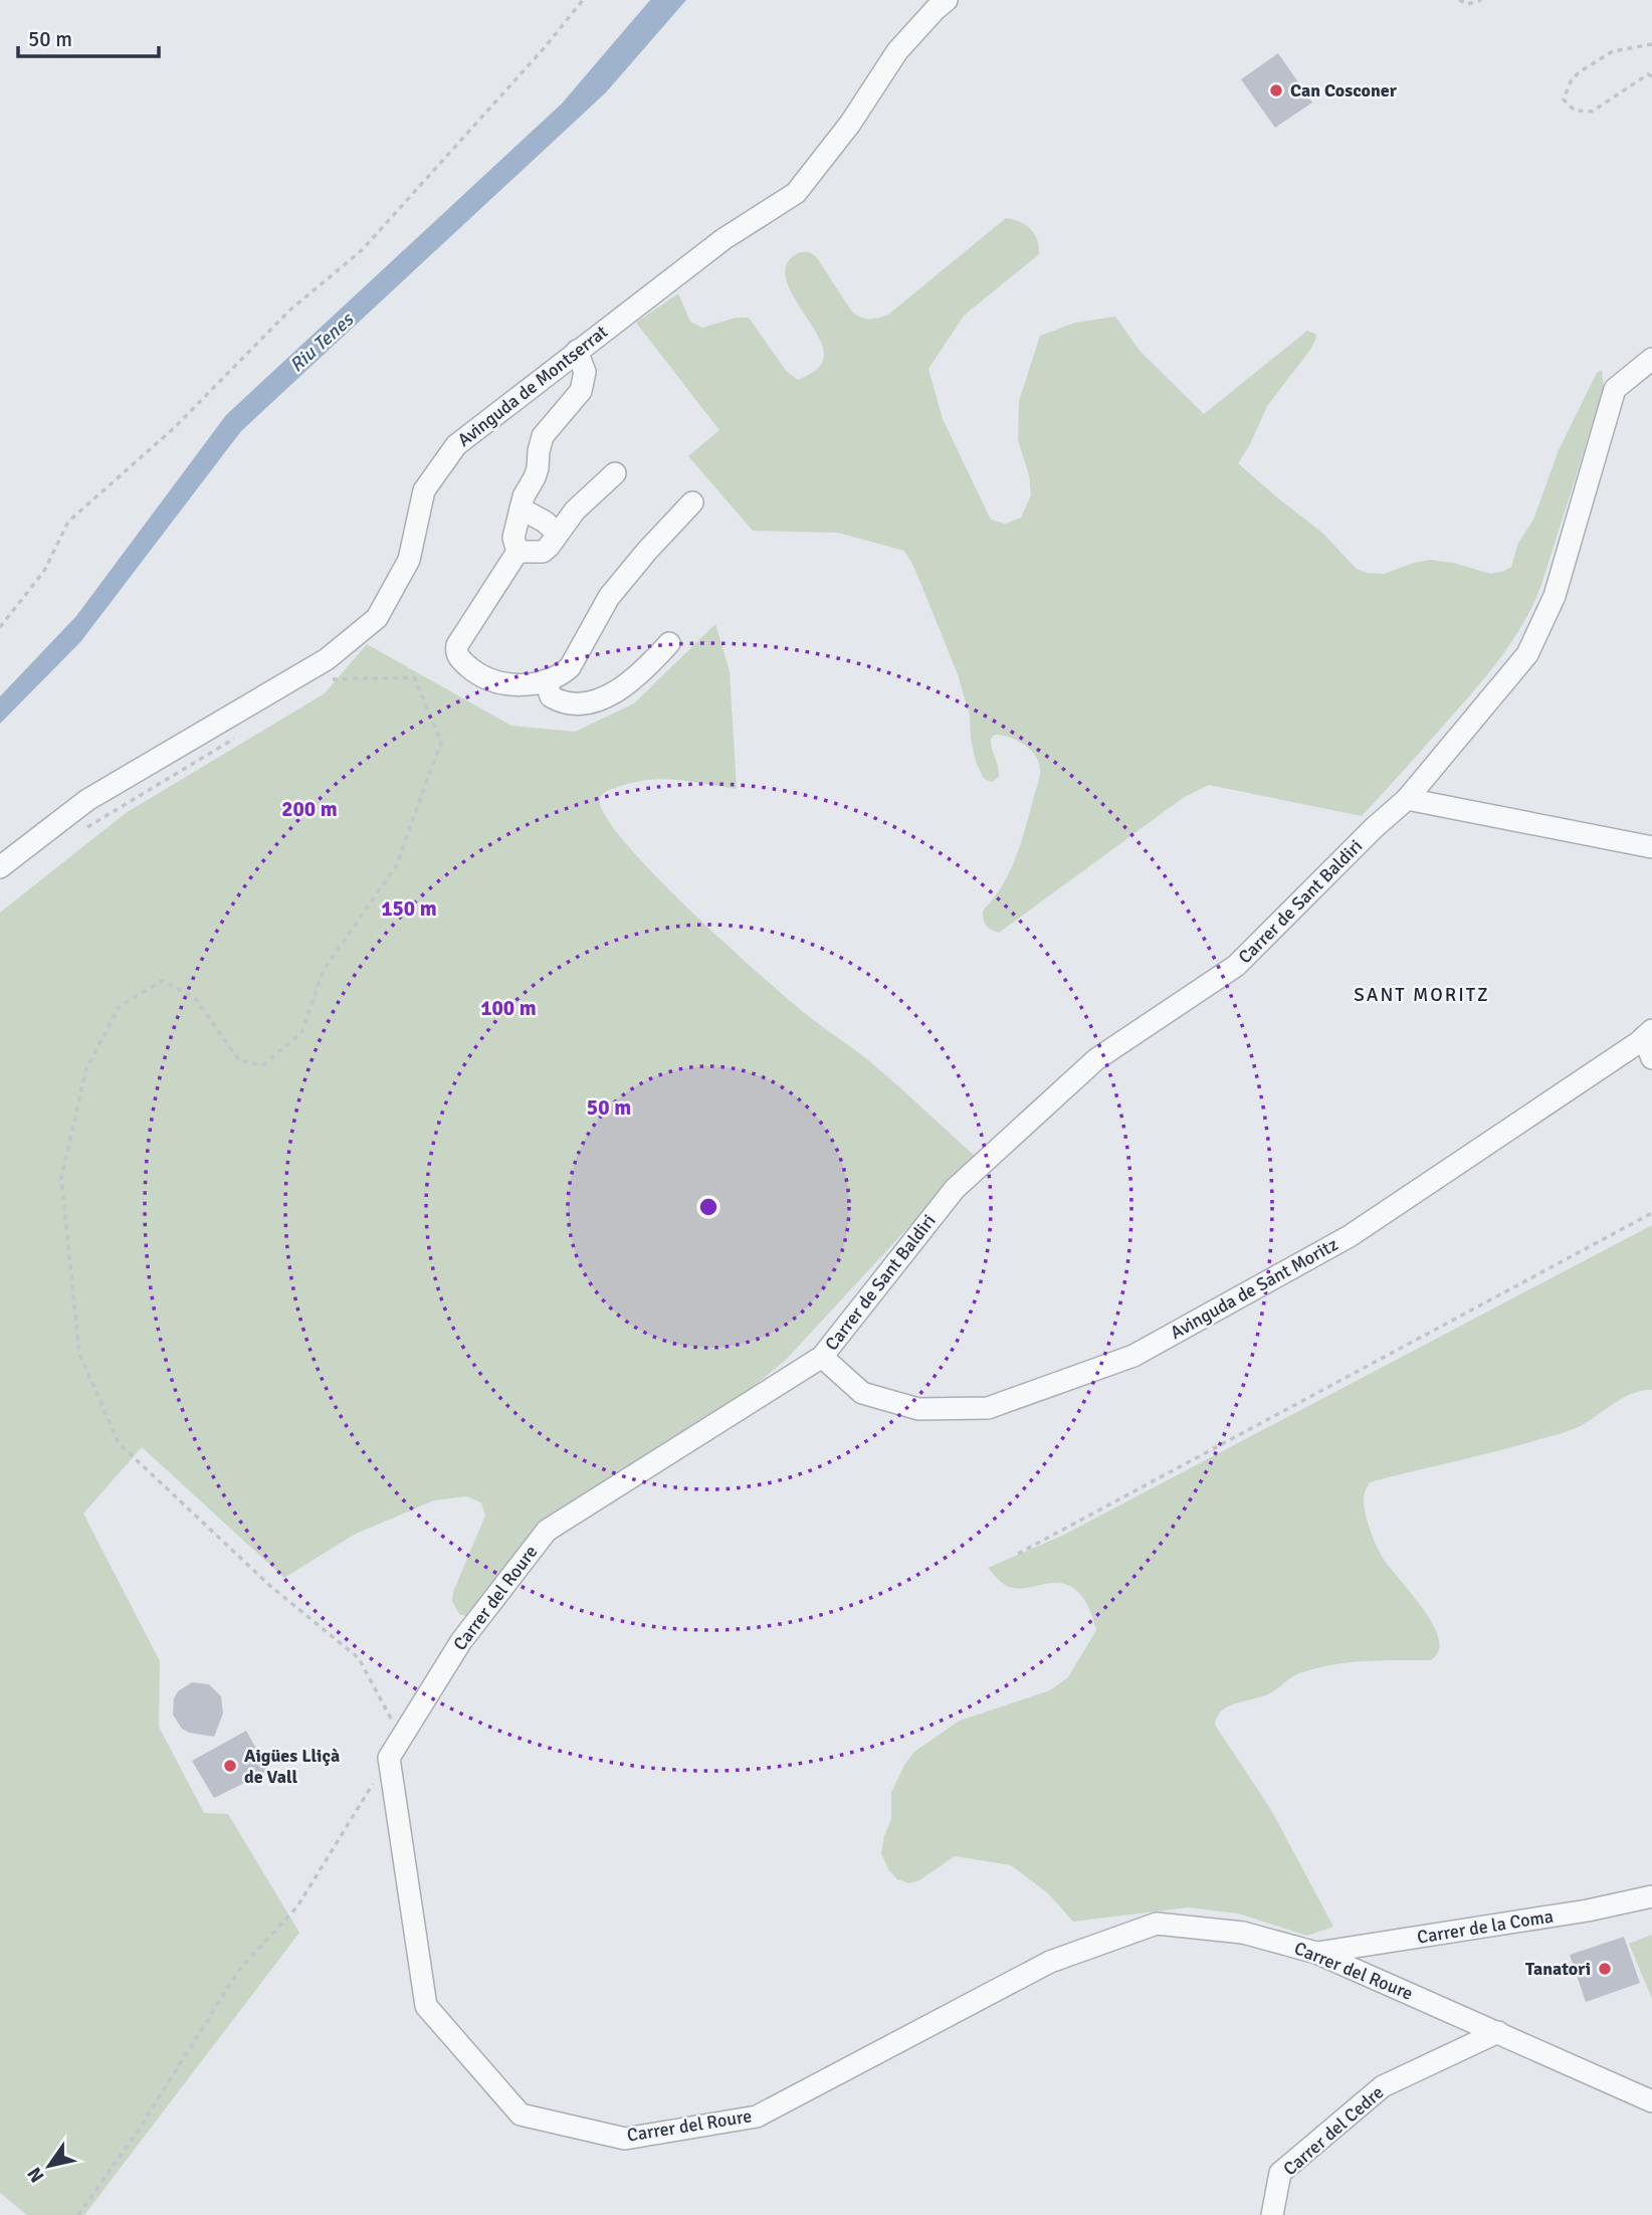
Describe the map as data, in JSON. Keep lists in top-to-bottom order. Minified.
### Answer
{"streets":{"street":["Avinguda de Montserrat","Carrer de Sant Baldiri","Avinguda de Sant Moritz","Carrer del Roure","Carrer de la Coma","Carrer del Cedre"]},"crossings":[["Carrer de Sant Baldiri","Avinguda de Sant Moritz"],["Carrer de Sant Baldiri","Carrer del Roure"],["Avinguda de Sant Moritz","Carrer del Roure"],["Carrer del Roure","Carrer de la Coma"],["Carrer del Roure","Carrer del Cedre"]],"districts":["SANT MORITZ"],"water":["Riu Tenes"],"places":["Can Cosconer","Aigües Lliçà de Vall","Tanatori"],"scale_bar":"50 m","north":"bottom left","rings":["200 m","150 m","100 m","50 m"]}
